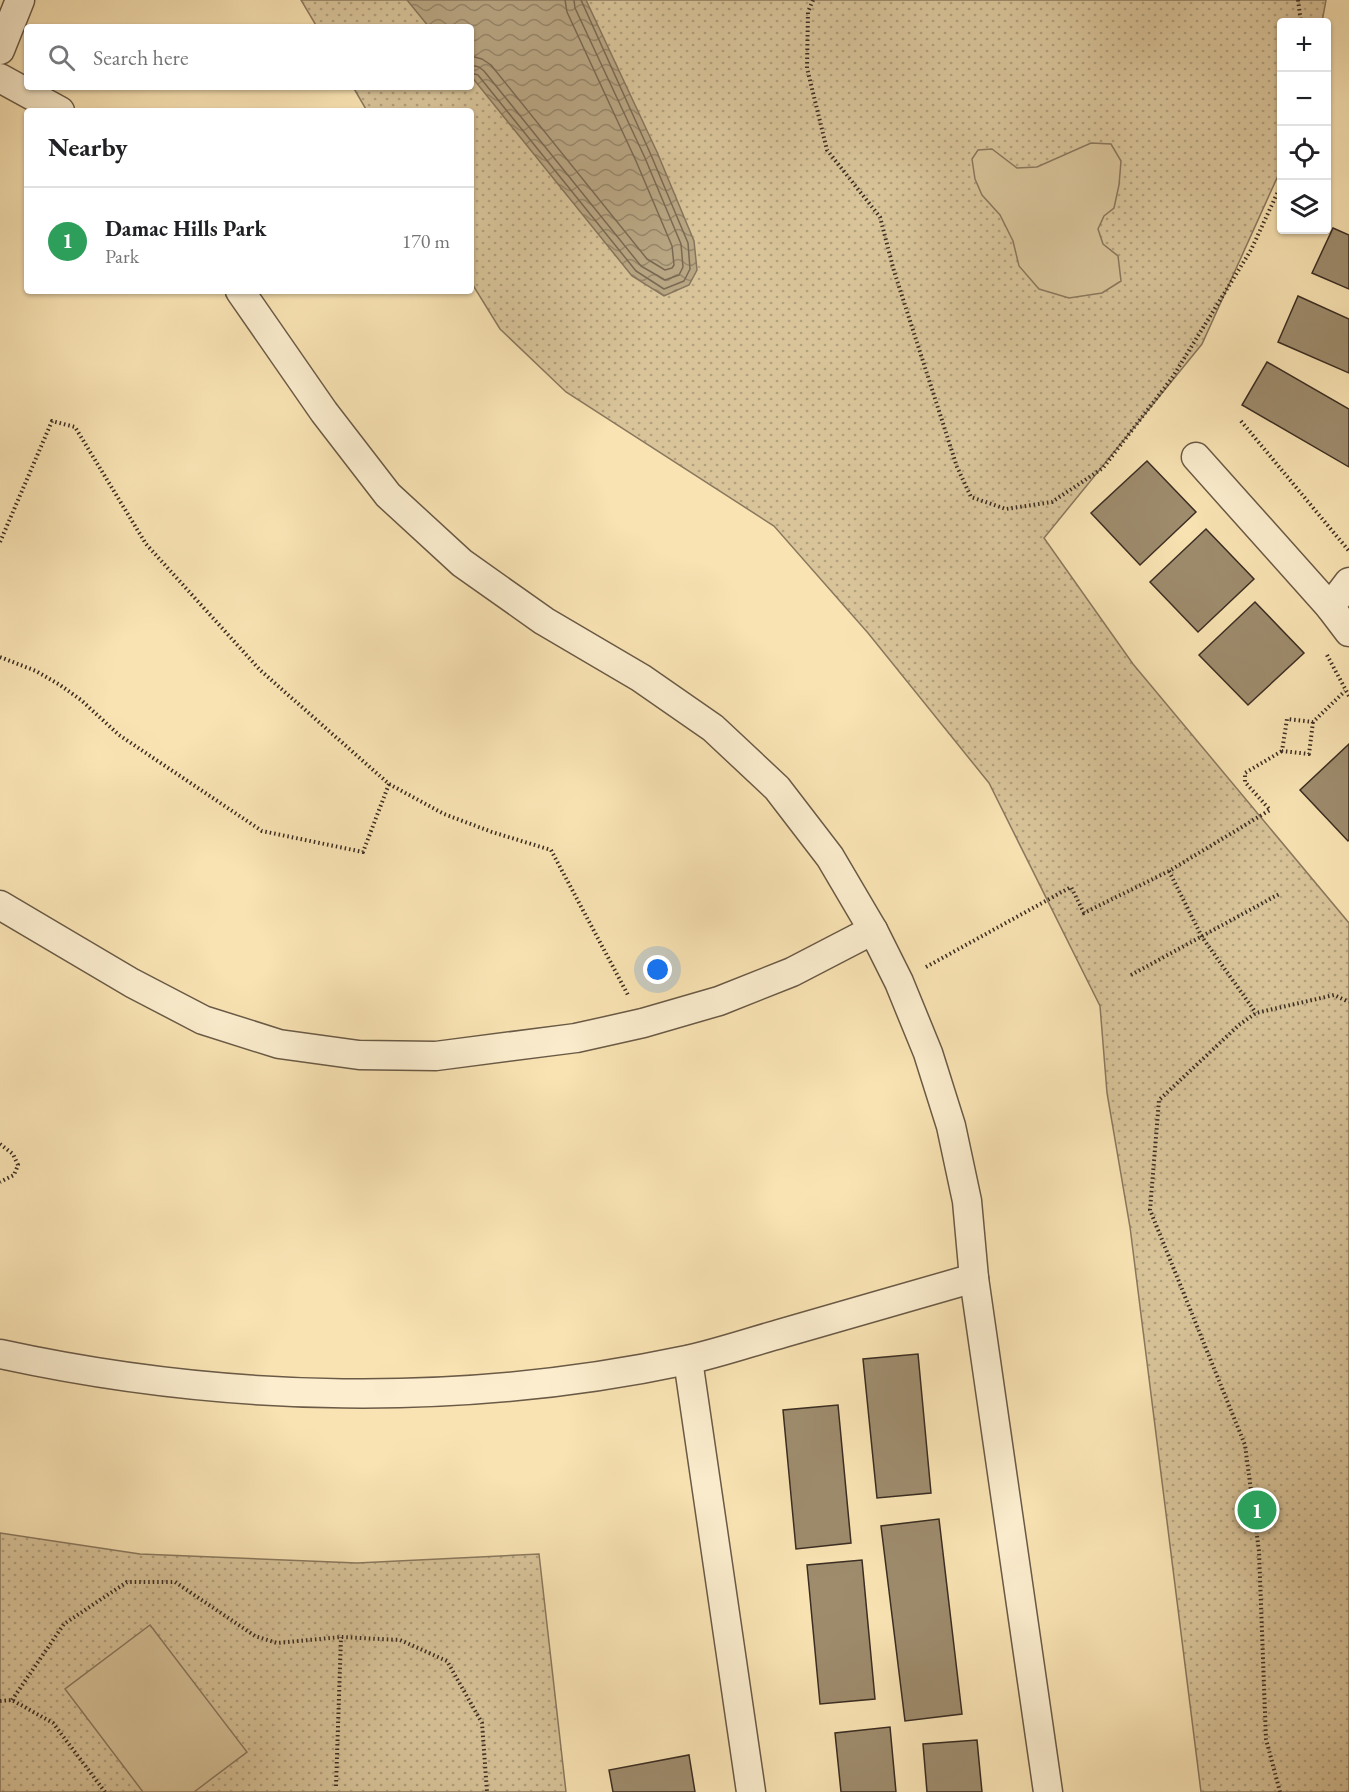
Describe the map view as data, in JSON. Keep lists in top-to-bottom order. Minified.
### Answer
{"page":{"map_buttons":["+","−"],"search":"Search here","heading":"Nearby","list":[{"mark":"1","name":"Damac Hills Park","note":"Park","value":"170 m"}],"pins":"1"}}
